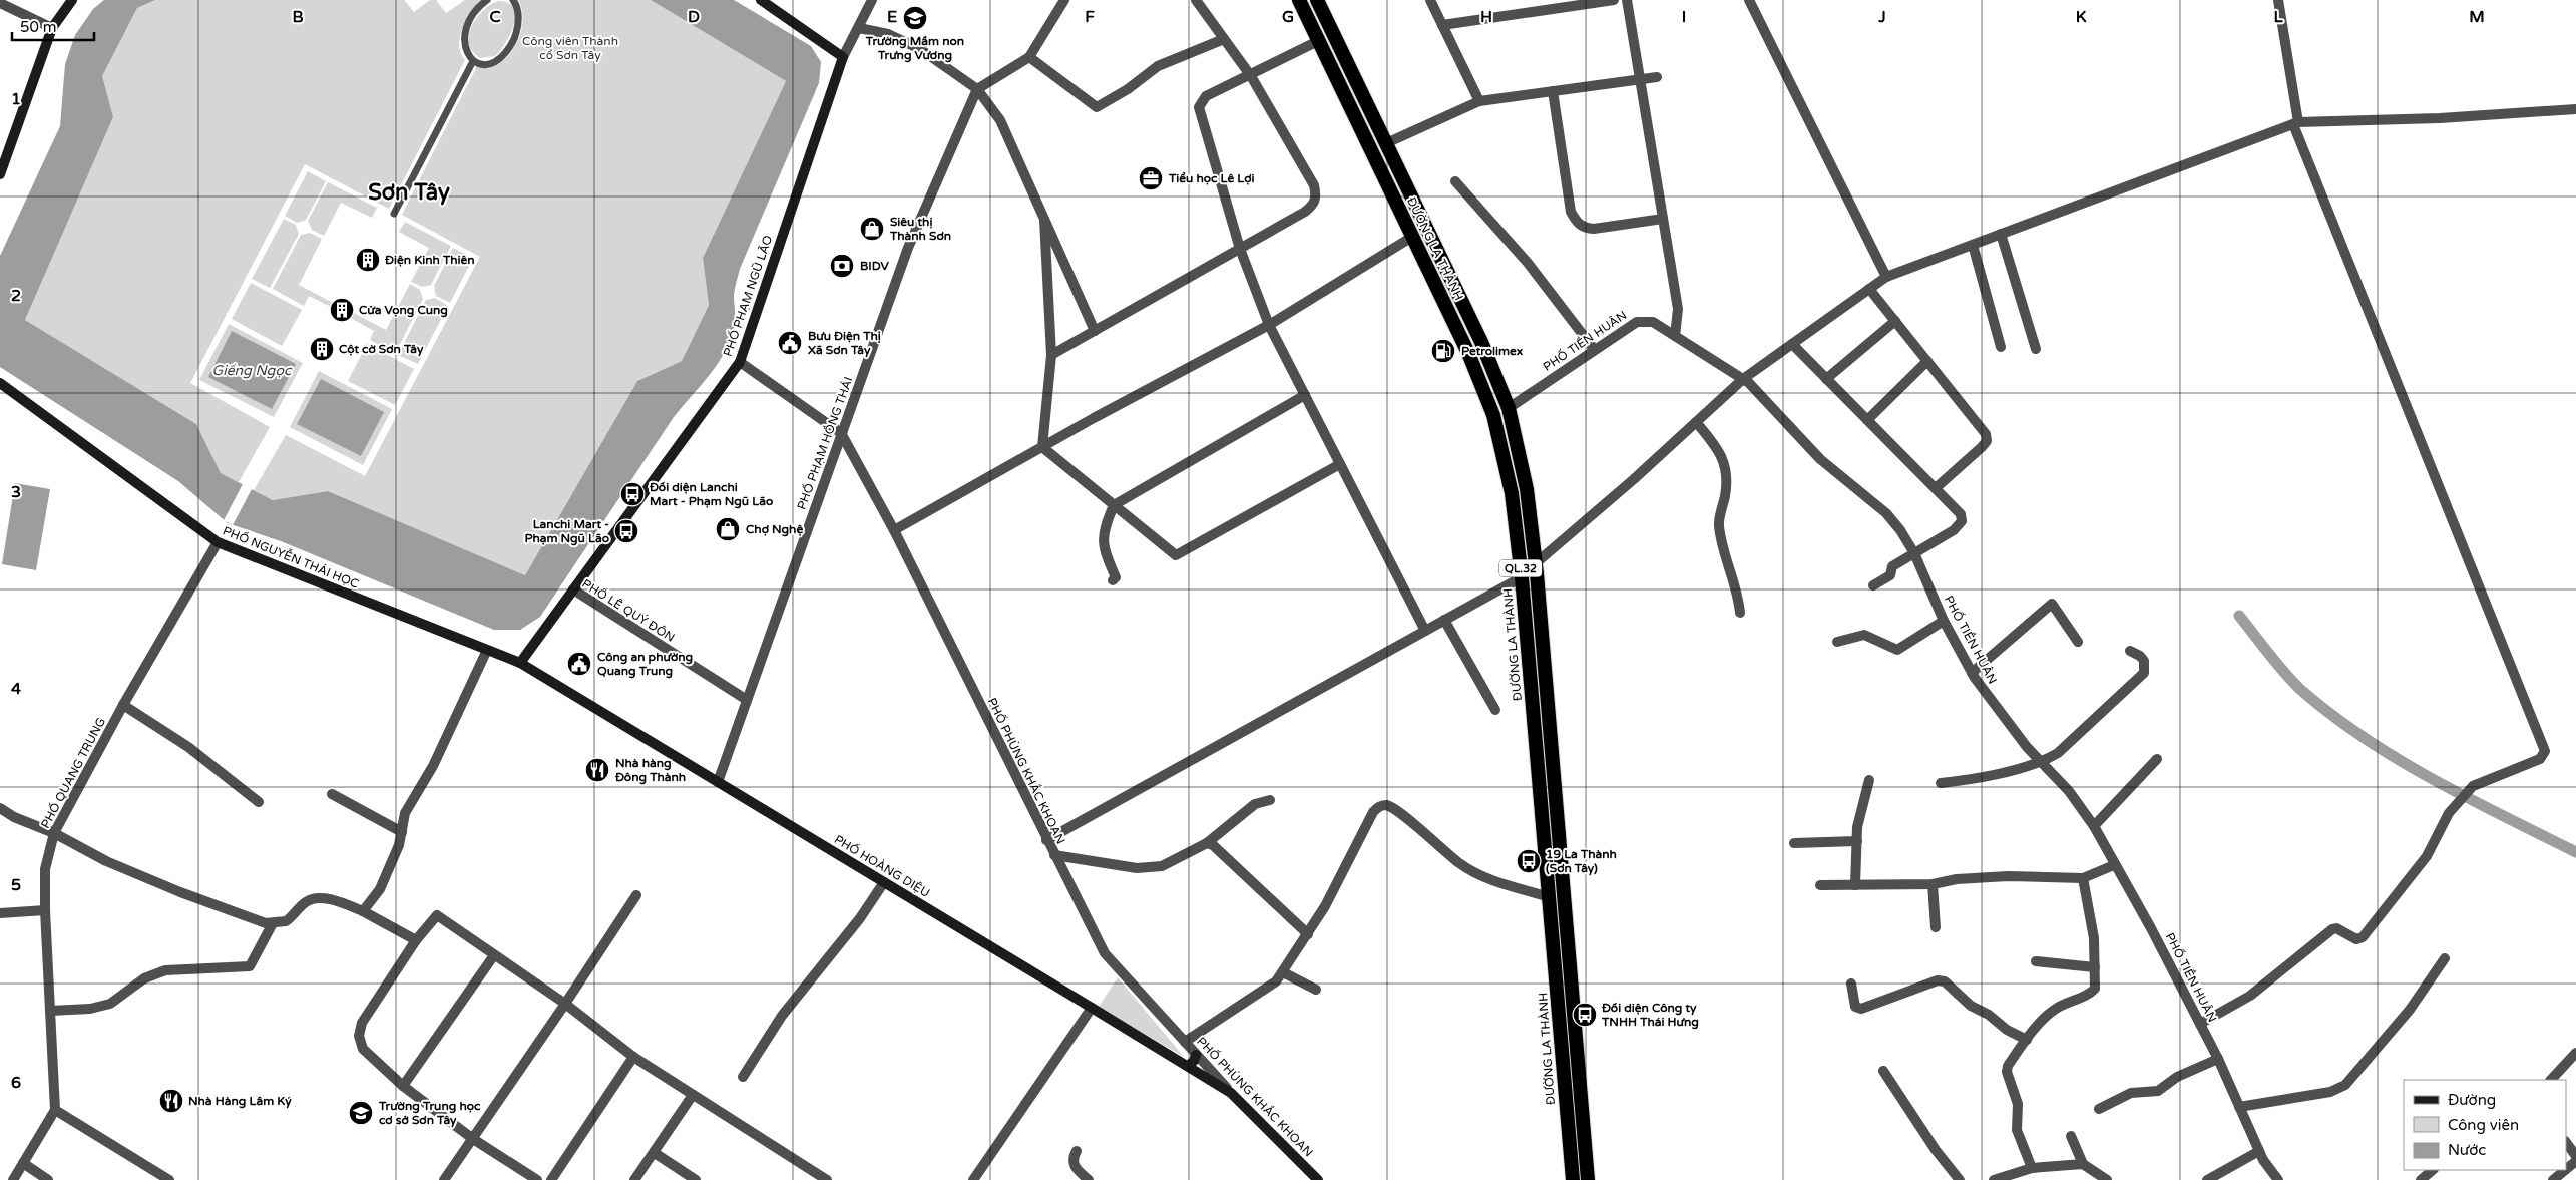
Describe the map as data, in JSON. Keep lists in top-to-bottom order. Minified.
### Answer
{"streets":{"highway":["ĐƯỜNG LA THÀNH","QL.32"],"main road":["PHỐ PHẠM NGŨ LÃO","PHỐ NGUYỄN THÁI HỌC","PHỐ LÊ QUÝ ĐÔN","PHỐ PHÙNG KHẮC KHOAN","PHỐ HOÀNG DIỆU"],"street":["PHỐ TIỀN HUÂN","PHỐ PHẠM HỒNG THÁI","PHỐ QUANG TRUNG"]},"crossings":[["ĐƯỜNG LA THÀNH","PHỐ TIỀN HUÂN"],["PHỐ PHẠM NGŨ LÃO","PHỐ LÊ QUÝ ĐÔN"],["PHỐ PHẠM NGŨ LÃO","PHỐ PHÙNG KHẮC KHOAN"],["PHỐ PHẠM HỒNG THÁI","PHỐ LÊ QUÝ ĐÔN"],["PHỐ PHẠM HỒNG THÁI","PHỐ PHÙNG KHẮC KHOAN"],["PHỐ PHẠM HỒNG THÁI","PHỐ HOÀNG DIỆU"],["PHỐ NGUYỄN THÁI HỌC","PHỐ LÊ QUÝ ĐÔN"],["PHỐ NGUYỄN THÁI HỌC","PHỐ QUANG TRUNG"],["PHỐ NGUYỄN THÁI HỌC","PHỐ HOÀNG DIỆU"],["PHỐ LÊ QUÝ ĐÔN","PHỐ HOÀNG DIỆU"],["PHỐ PHÙNG KHẮC KHOAN","PHỐ HOÀNG DIỆU"]],"districts":["Sơn Tây"],"water":["Giếng Ngọc"],"parks":["Công viên Thành cổ Sơn Tây"],"places":{"school or university":["Trường Mầm non Trưng Vương","Trường Trung học cơ sở Sơn Tây"],"office":["Tiểu học Lê Lợi"],"shop":["Siêu thị Thành Sơn","Chợ Nghệ"],"building":["Điện Kinh Thiên","Cửa Vọng Cung","Cột cờ Sơn Tây"],"bank":["BIDV"],"public building":["Bưu Điện Thị Xã Sơn Tây","Công an phường Quang Trung"],"fuel station":["Petrolimex"],"bus stop":["Đối diện Lanchi Mart - Phạm Ngũ Lão","Lanchi Mart - Phạm Ngũ Lão","19 La Thành (Sơn Tây)","Đối diện Công ty TNHH Thái Hưng"],"restaurant":["Nhà hàng Đông Thành","Nhà Hàng Lâm Ký"]},"legend":["Đường","Công viên","Nước"],"scale_bar":"50 m","grid":{"columns":["B","C","D","E","F","G","H","I","J","K","L","M"],"rows":["1","2","3","4","5","6"]}}
